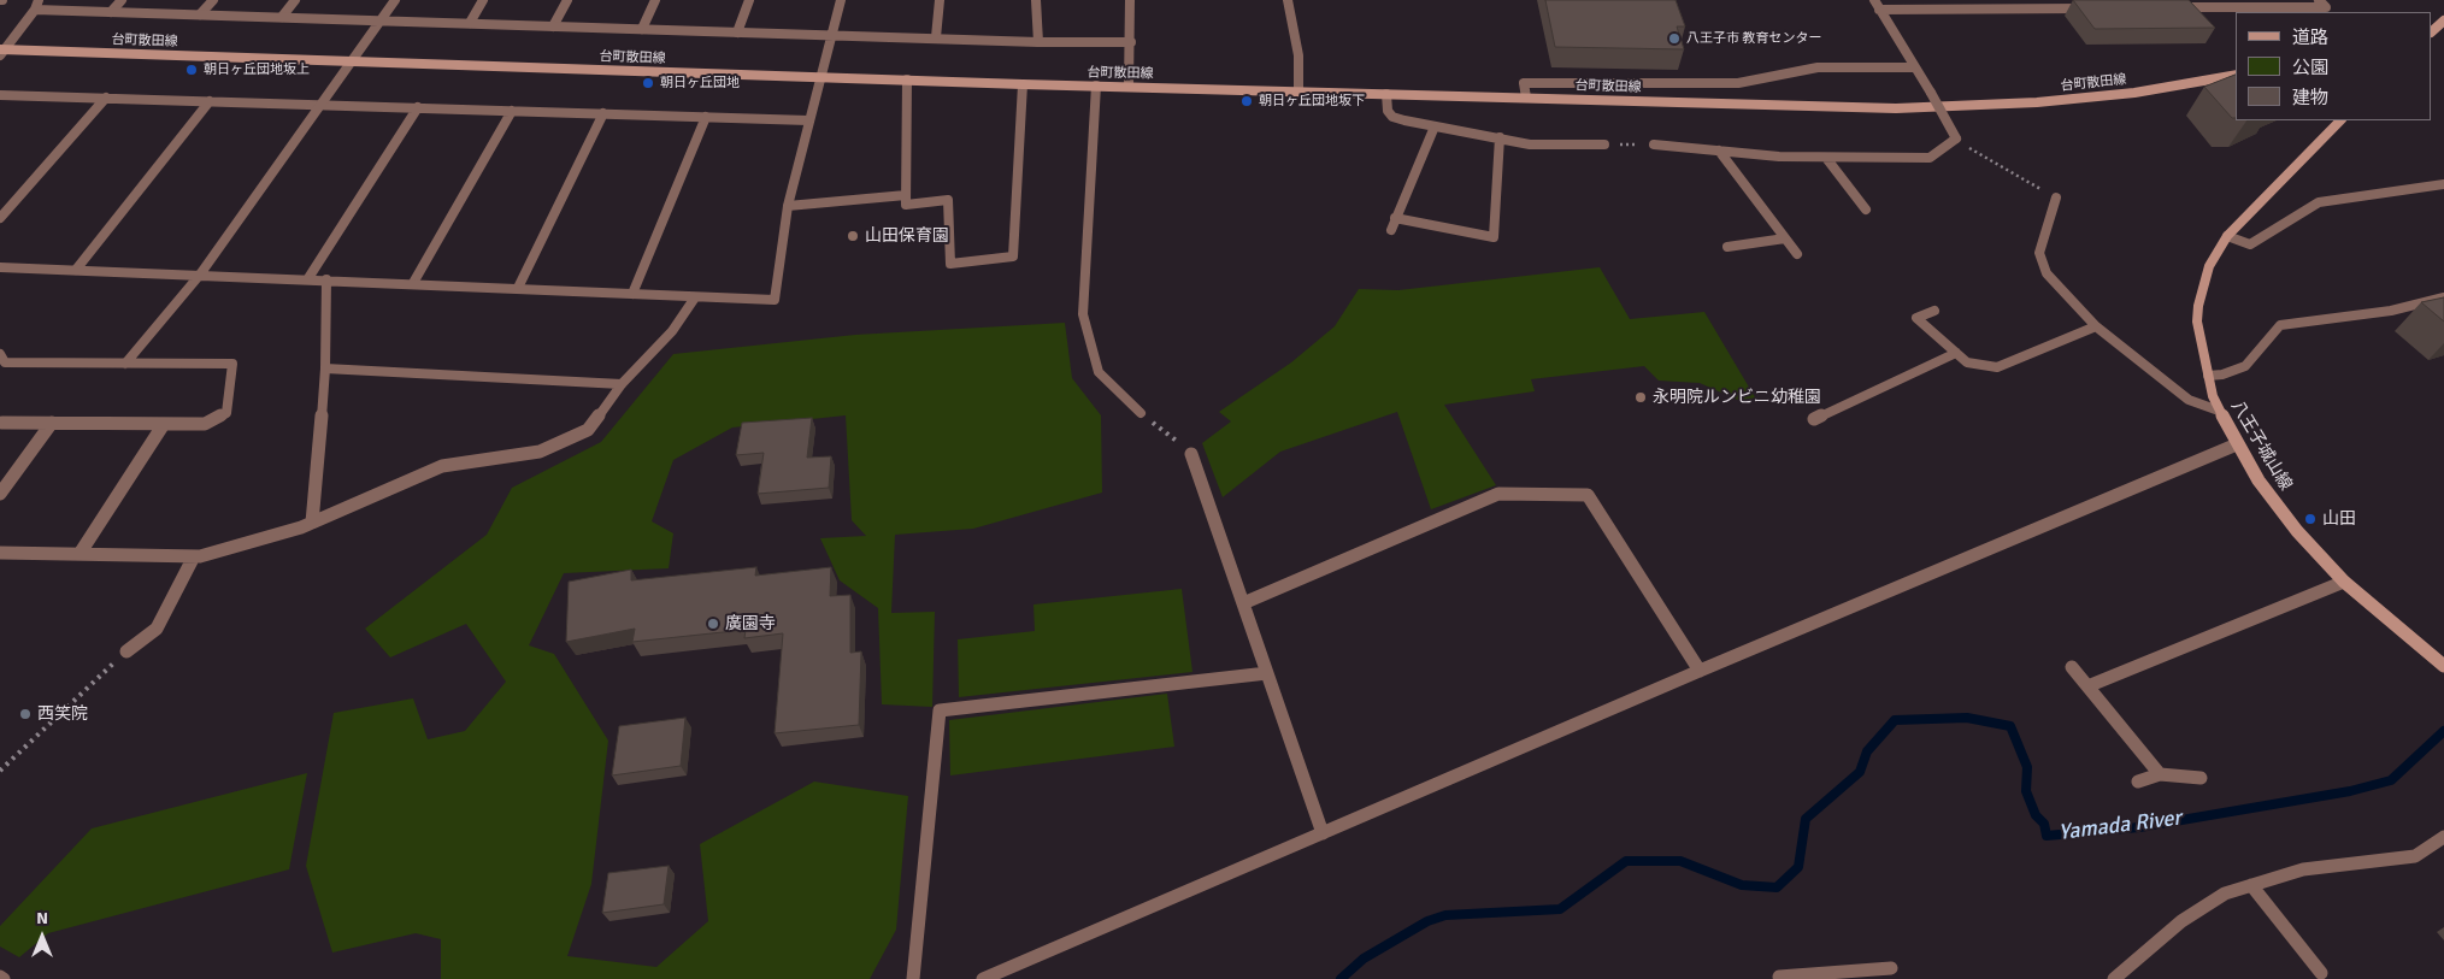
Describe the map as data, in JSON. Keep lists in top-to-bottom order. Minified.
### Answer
{"streets":{"street":["台町散田線","八王子城山線"]},"water":["Yamada River"],"places":["八王子市 教育センター","朝日ヶ丘団地坂上","朝日ヶ丘団地","朝日ヶ丘団地坂下","山田保育園","永明院ルンビニ幼稚園","山田","廣園寺","西笑院"],"legend":["道路","公園","建物"],"north":"top"}
